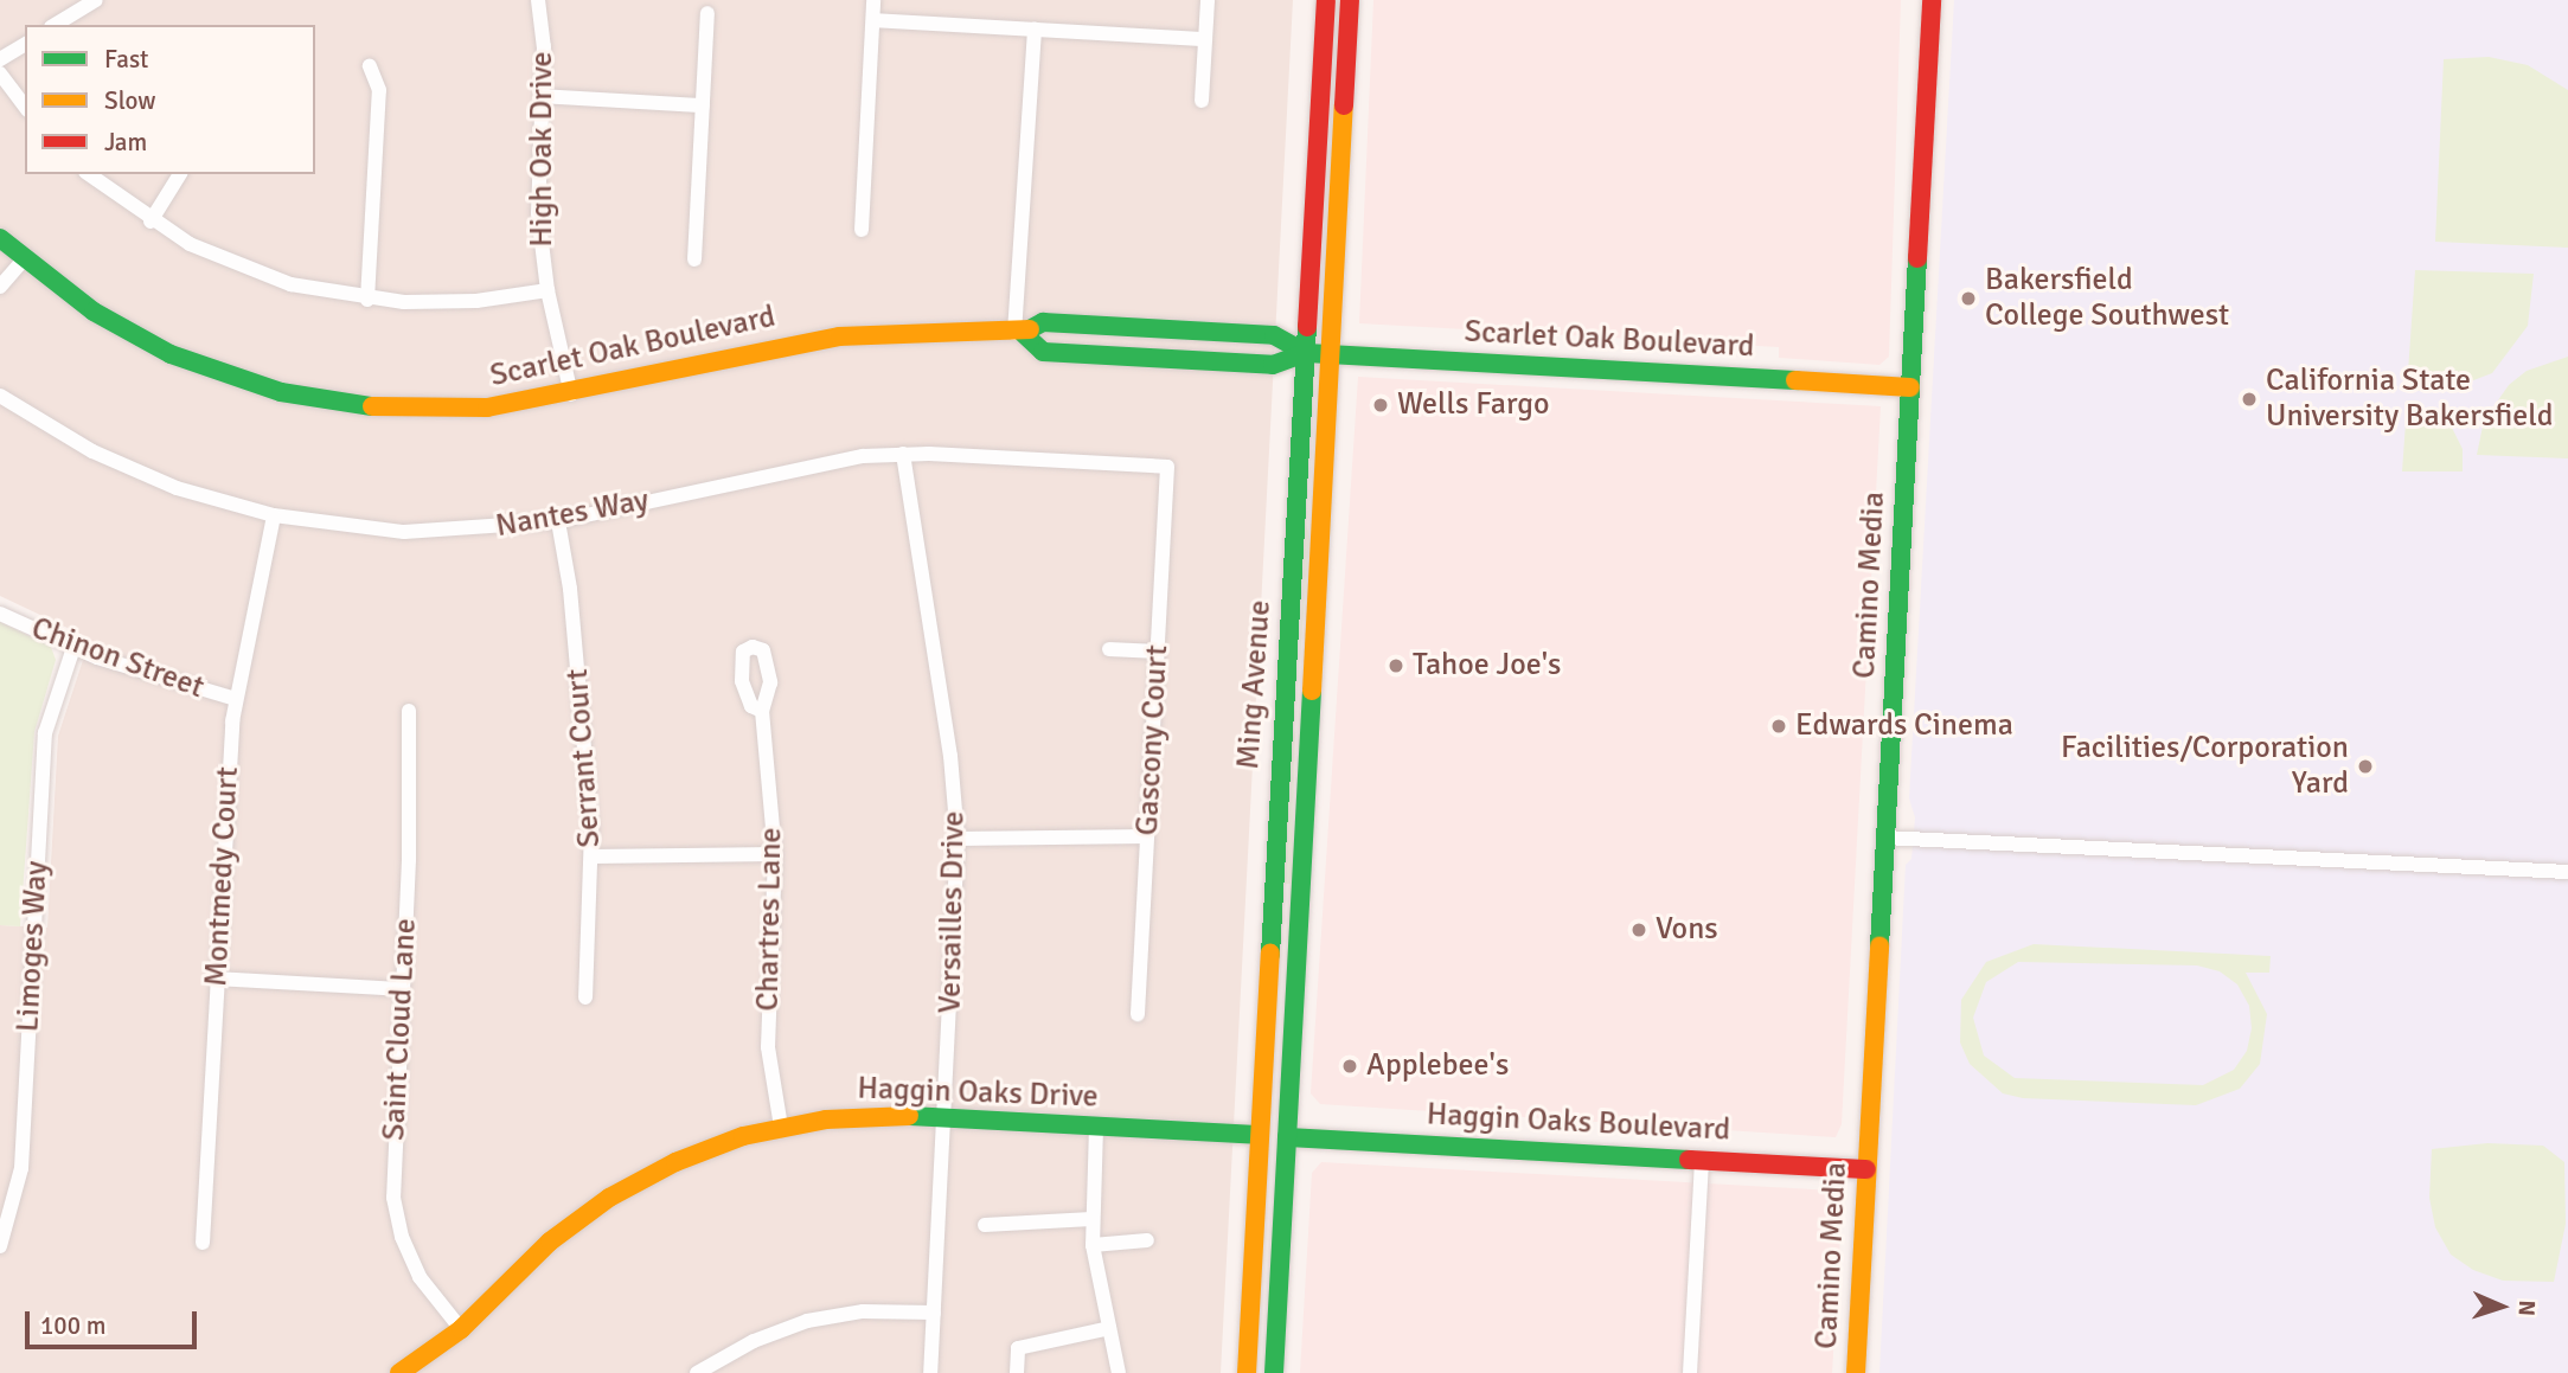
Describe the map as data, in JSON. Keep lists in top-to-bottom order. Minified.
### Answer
{"streets":{"street":["High Oak Drive","Scarlet Oak Boulevard","Nantes Way","Camino Media","Chinon Street","Ming Avenue","Gascony Court","Serrant Court","Montmedy Court","Versailles Drive","Chartres Lane","Limoges Way","Saint Cloud Lane","Haggin Oaks Drive","Haggin Oaks Boulevard"]},"crossings":[["High Oak Drive","Scarlet Oak Boulevard"],["Scarlet Oak Boulevard","Camino Media"],["Scarlet Oak Boulevard","Ming Avenue"],["Nantes Way","Gascony Court"],["Nantes Way","Serrant Court"],["Nantes Way","Montmedy Court"],["Nantes Way","Versailles Drive"],["Camino Media","Haggin Oaks Boulevard"],["Chinon Street","Montmedy Court"],["Chinon Street","Limoges Way"],["Ming Avenue","Haggin Oaks Drive"],["Ming Avenue","Haggin Oaks Boulevard"],["Versailles Drive","Haggin Oaks Drive"],["Chartres Lane","Haggin Oaks Drive"],["Saint Cloud Lane","Haggin Oaks Drive"],["Haggin Oaks Drive","Haggin Oaks Boulevard"]],"places":["Bakersfield College Southwest","California State University Bakersfield","Wells Fargo","Tahoe Joe's","Edwards Cinema","Facilities/Corporation Yard","Vons","Applebee's"],"legend":["Fast","Slow","Jam"],"scale_bar":"100 m","north":"right"}
